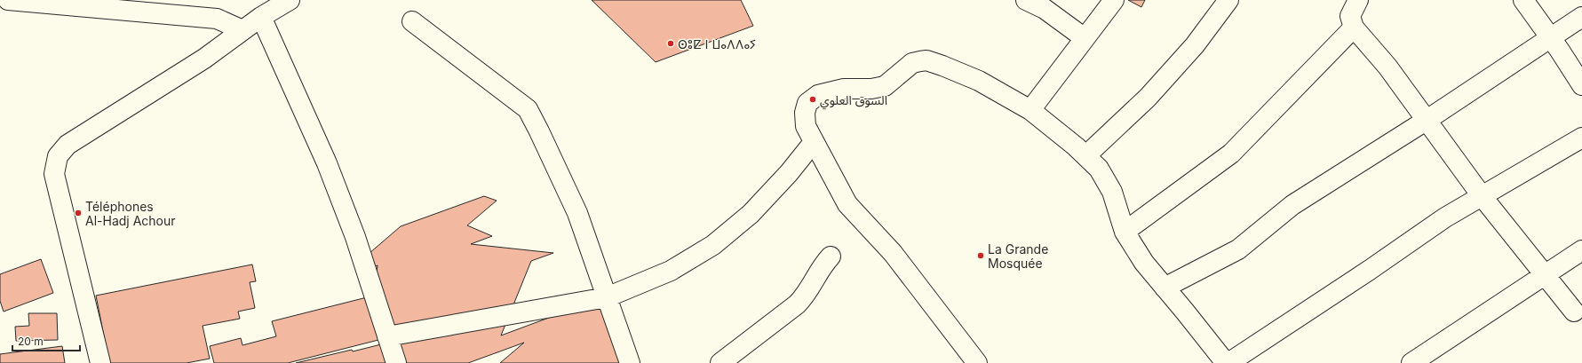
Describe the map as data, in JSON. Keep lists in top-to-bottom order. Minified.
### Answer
{"places":["ⵙⵓⵇ ⵏ ⵡⴰⴷⴷⴰⵢ","السوق العلوي","Téléphones Al-Hadj Achour","La Grande Mosquée"],"scale_bar":"20 m"}
